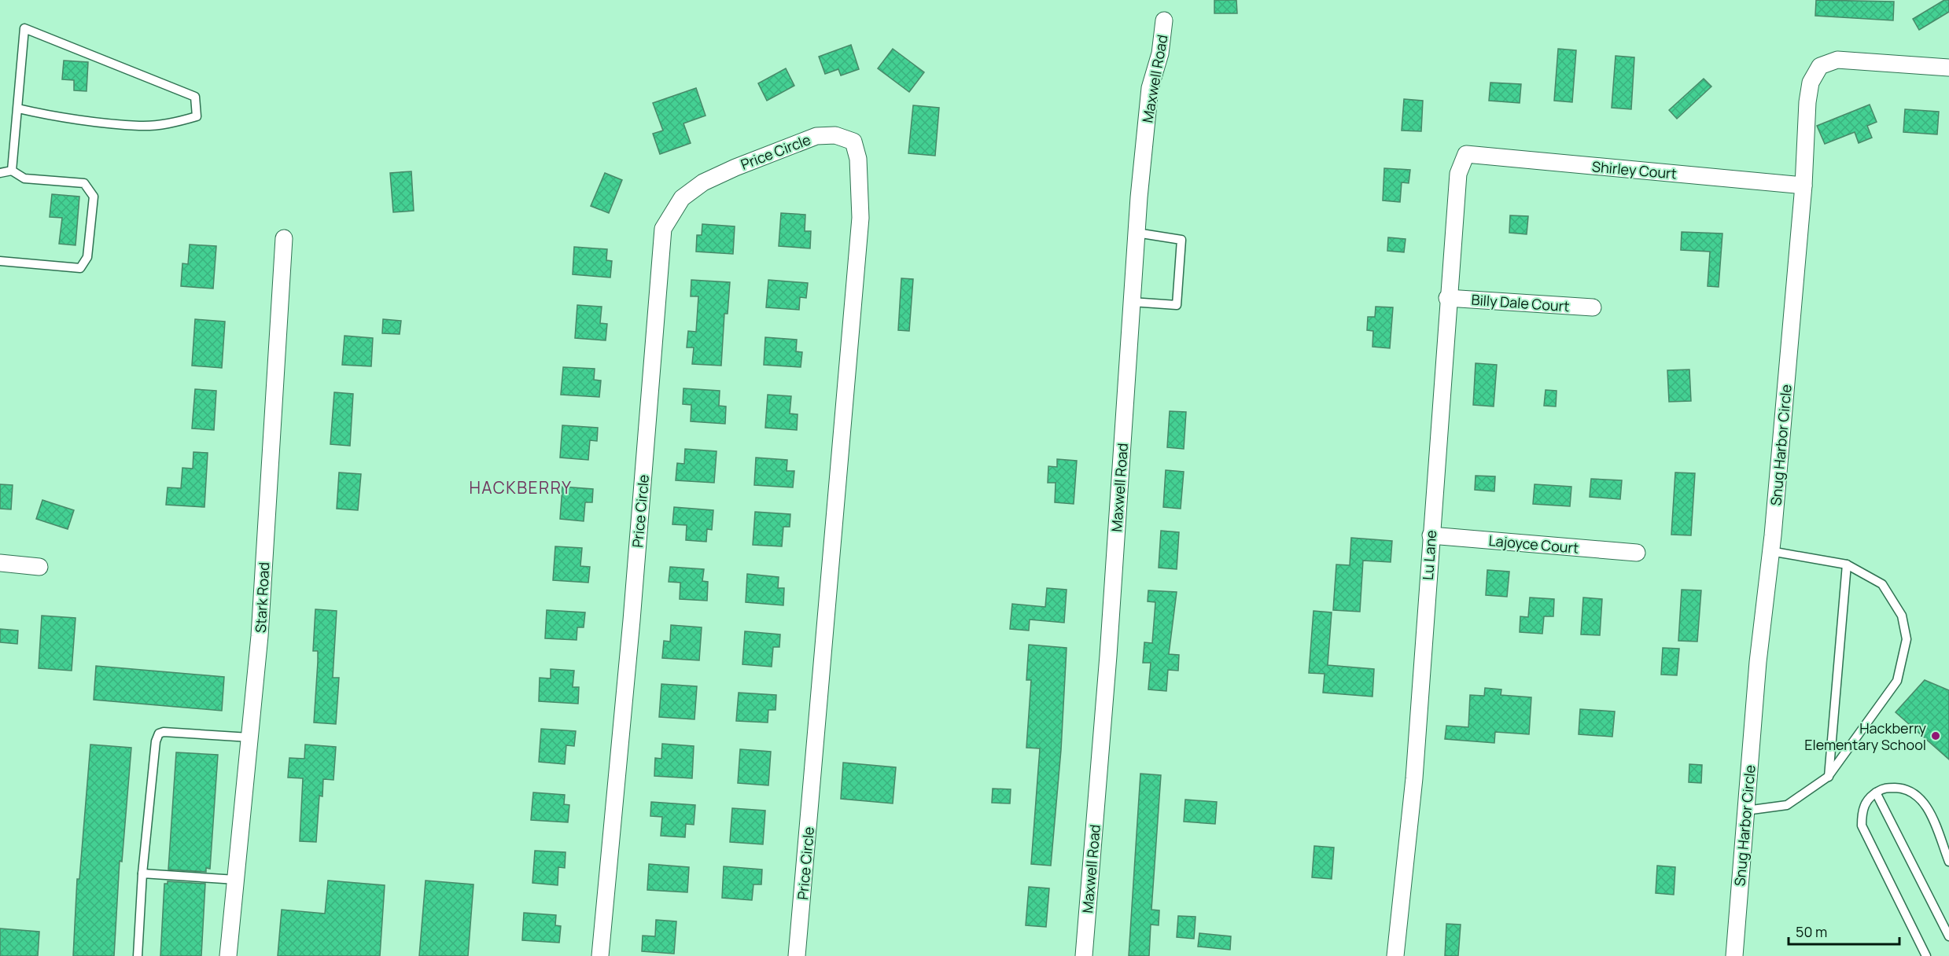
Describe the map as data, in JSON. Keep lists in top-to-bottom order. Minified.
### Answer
{"streets":{"street":["Maxwell Road","Price Circle","Shirley Court","Billy Dale Court","Snug Harbor Circle","Lajoyce Court","Lu Lane","Stark Road"]},"crossings":[["Shirley Court","Snug Harbor Circle"],["Shirley Court","Lu Lane"],["Billy Dale Court","Lu Lane"],["Lajoyce Court","Lu Lane"]],"districts":["HACKBERRY"],"places":["Hackberry Elementary School"],"scale_bar":"50 m"}
